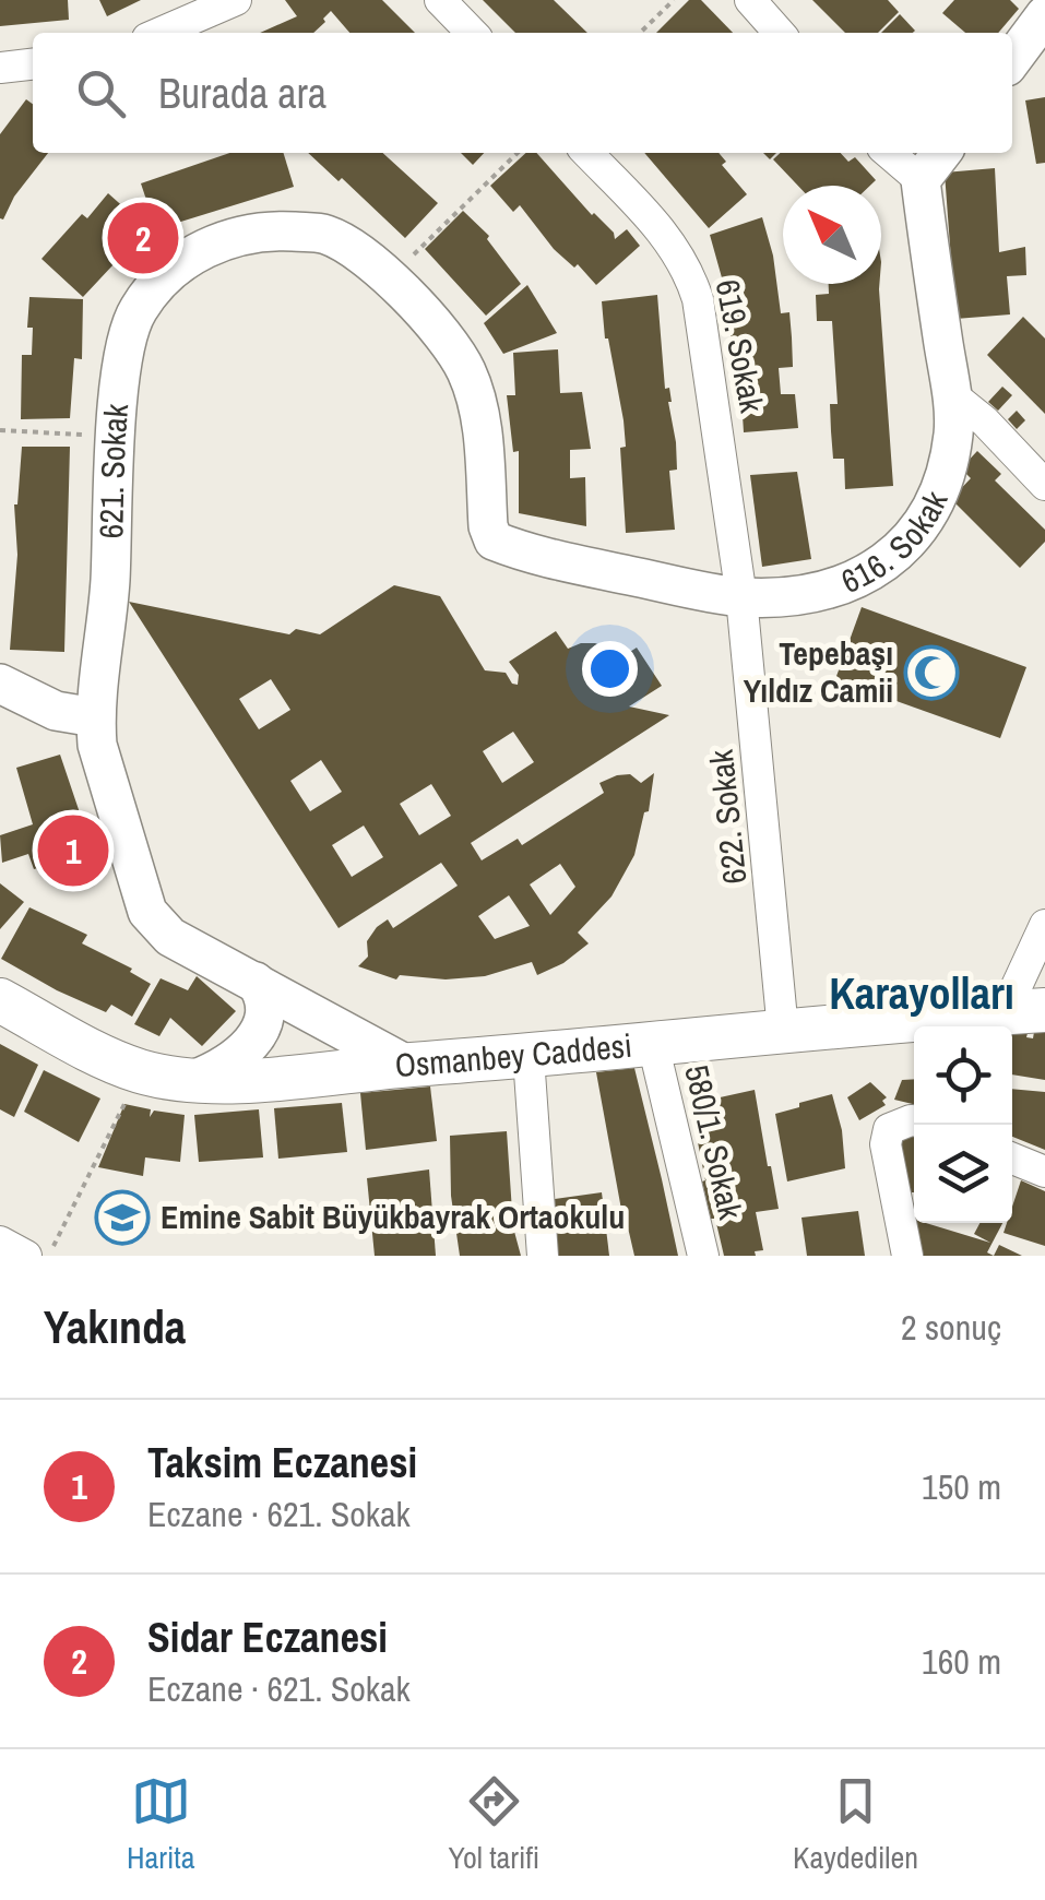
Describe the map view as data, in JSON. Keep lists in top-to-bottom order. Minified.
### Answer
{"streets":{"main road":["Osmanbey Caddesi"],"street":["619. Sokak","621. Sokak","616. Sokak","622. Sokak","580/1. Sokak"]},"crossings":[["619. Sokak","616. Sokak"],["619. Sokak","622. Sokak"],["621. Sokak","616. Sokak"],["621. Sokak","Osmanbey Caddesi"],["616. Sokak","622. Sokak"],["622. Sokak","Osmanbey Caddesi"],["Osmanbey Caddesi","580/1. Sokak"]],"districts":["Karayolları"],"places":{"mosque":["Tepebaşı Yıldız Camii"],"school or university":["Emine Sabit Büyükbayrak Ortaokulu"]},"north":"top left","page":{"search":"Burada ara","pins":["2","1"],"heading":["Yakında","2 sonuç"],"list":[{"mark":"1","name":"Taksim Eczanesi","note":"Eczane · 621. Sokak","value":"150 m"},{"mark":"2","name":"Sidar Eczanesi","note":"Eczane · 621. Sokak","value":"160 m"}],"nav":["Harita","Yol tarifi","Kaydedilen"]}}
